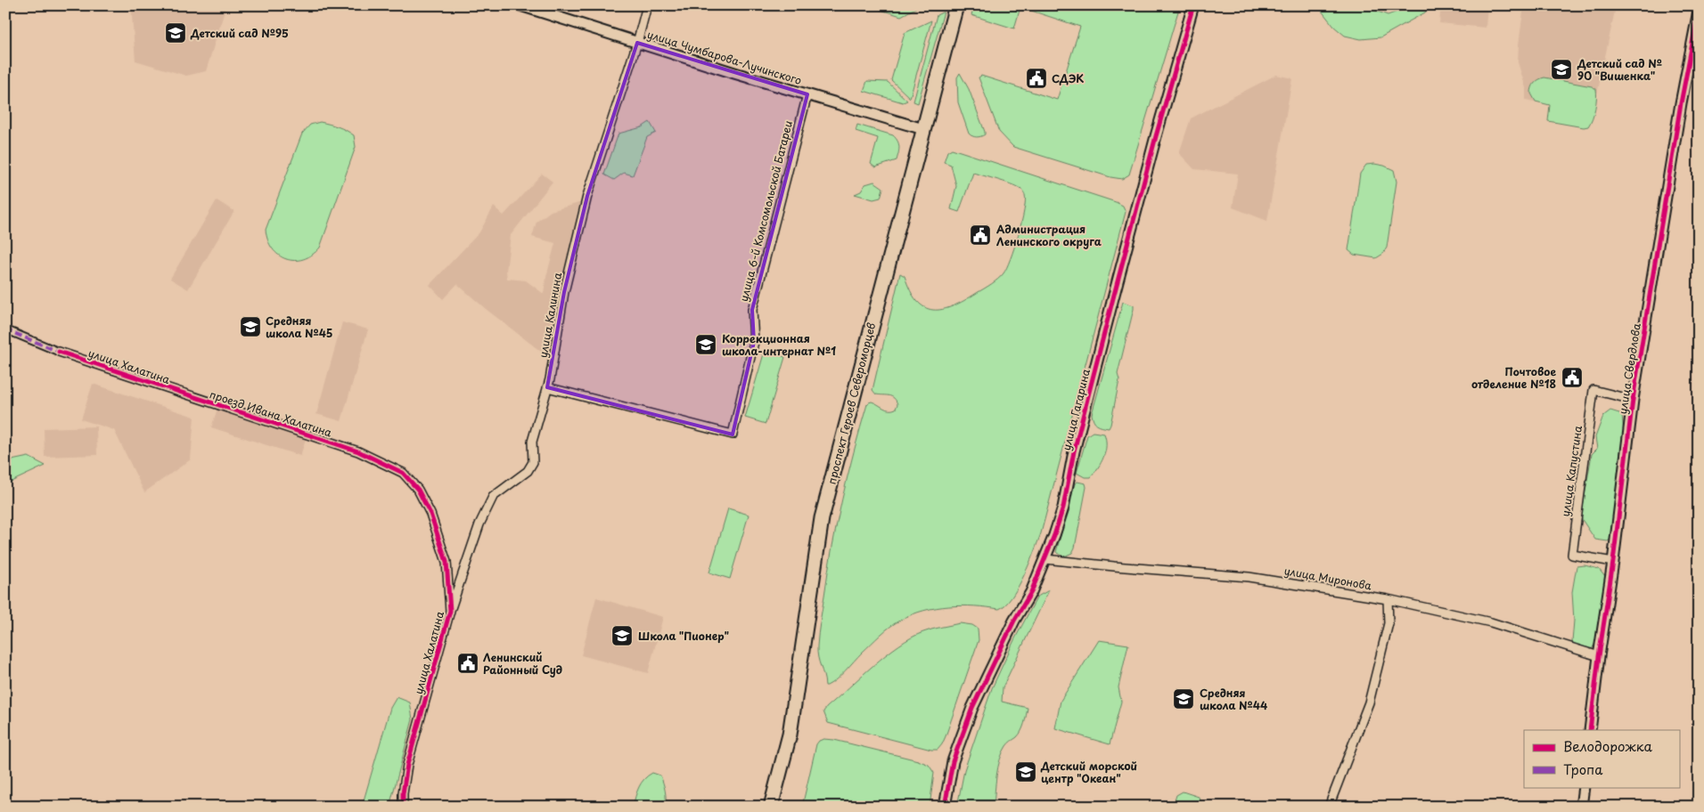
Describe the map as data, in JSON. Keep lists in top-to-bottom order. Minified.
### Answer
{"streets":{"main road":["проспект Героев Североморцев"],"street":["улица Чумбарова-Лучинского","улица 6-й Комсомольской Батареи","улица Калинина","улица Халатина","улица Свердлова","улица Гагарина","проезд Ивана Халатина","улица Капустина","улица Миронова"]},"crossings":[["улица Чумбарова-Лучинского","улица 6-й Комсомольской Батареи"],["улица Чумбарова-Лучинского","улица Калинина"],["улица Чумбарова-Лучинского","проспект Героев Североморцев"],["улица 6-й Комсомольской Батареи","улица Калинина"],["улица Калинина","улица Халатина"],["улица Халатина","проезд Ивана Халатина"],["улица Свердлова","улица Капустина"],["улица Свердлова","улица Миронова"],["улица Гагарина","улица Миронова"]],"places":{"school or university":["Детский сад №95","Детский сад № 90 \"Вишенка\"","Средняя школа №45","Коррекционная школа-интернат №1","Школа \"Пионер\"","Средняя школа №44","Детский морской центр \"Океан\""],"public building":["СДЭК","Администрация Ленинского округа","Почтовое отделение №18","Ленинский Районный Суд"]},"legend":["Велодорожка","Тропа"]}
